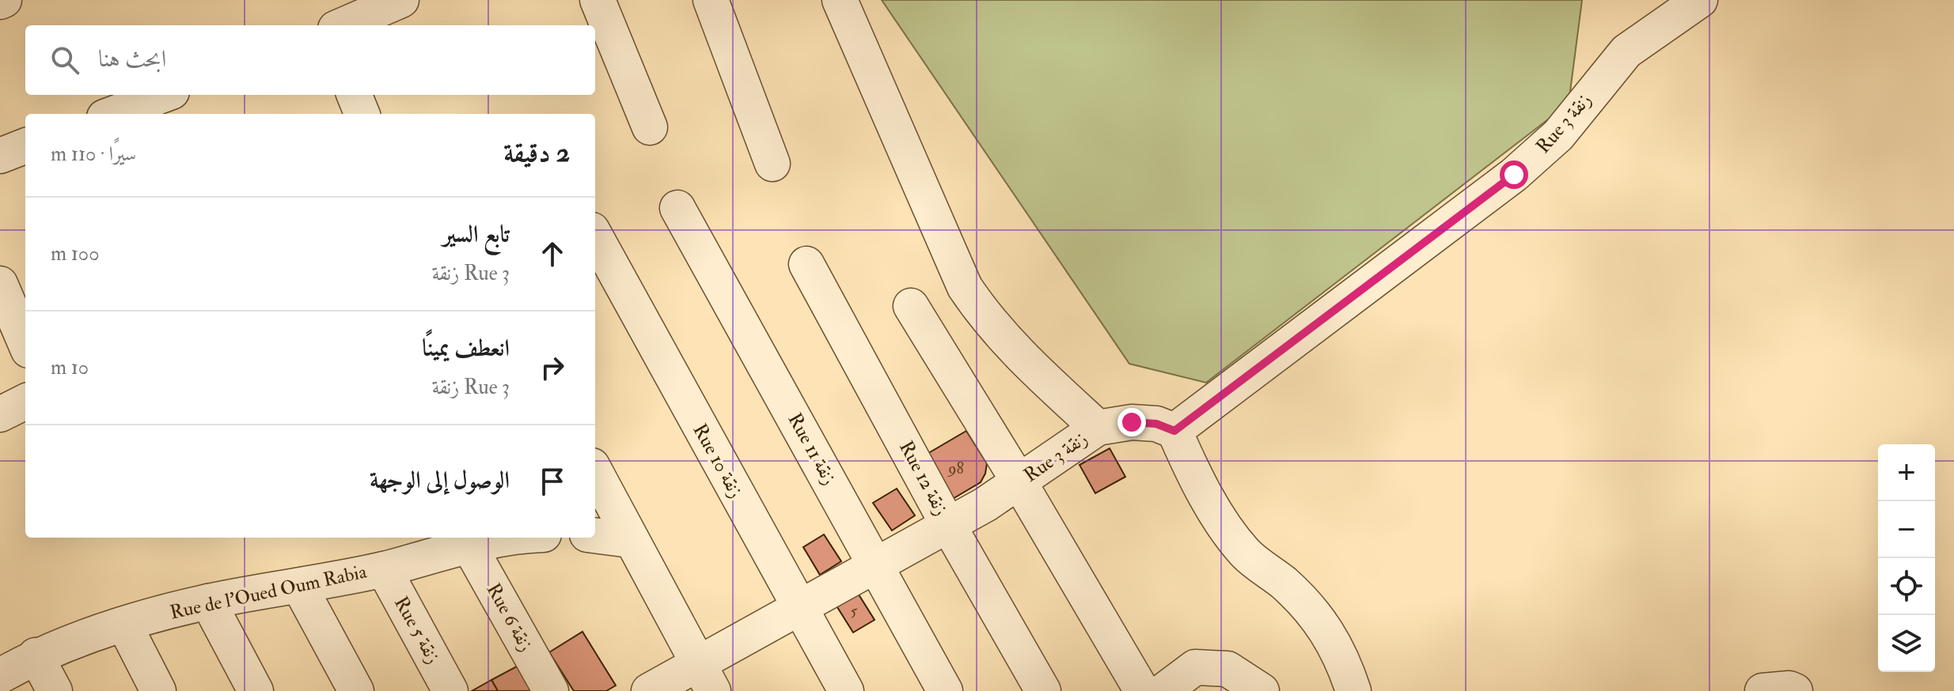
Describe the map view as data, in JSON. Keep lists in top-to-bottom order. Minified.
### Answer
{"streets":{"street":["Rue 3 زنقة","Rue 11 زنقة","Rue 10 زنقة","Rue 12 زنقة","Rue de l'Oued Oum Rabia","Rue 6 زنقة","Rue 5 زنقة"]},"crossings":[["Rue 3 زنقة","Rue 11 زنقة"],["Rue 3 زنقة","Rue 10 زنقة"],["Rue 3 زنقة","Rue 12 زنقة"],["Rue de l'Oued Oum Rabia","Rue 6 زنقة"],["Rue de l'Oued Oum Rabia","Rue 5 زنقة"]],"house_numbers":["98","5"],"page":{"search":"ابحث هنا","heading":["2 دقيقة","سيرًا · 110 m"],"list":[["تابع السير","Rue 3 زنقة","100 m"],["انعطف يمينًا","Rue 3 زنقة","10 m"],"الوصول إلى الوجهة"],"map_buttons":["+","−"]}}
